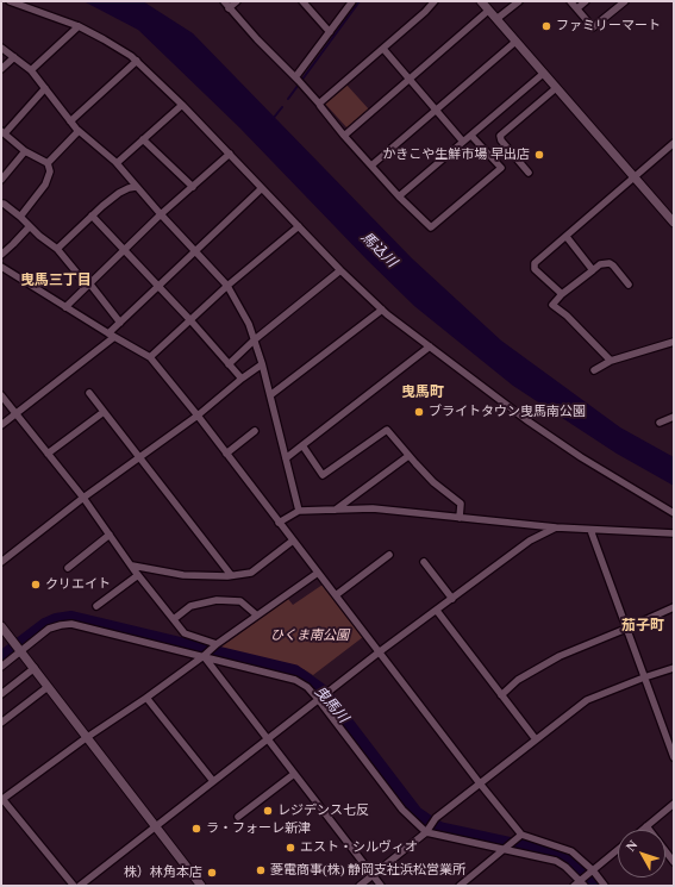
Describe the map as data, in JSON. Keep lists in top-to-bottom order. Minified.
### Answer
{"districts":["曳馬三丁目","曳馬町","茄子町"],"water":["馬込川","曳馬川"],"parks":["ひくま南公園"],"places":["ファミリーマート","かきこや生鮮市場 早出店","ブライトタウン曳馬南公園","クリエイト","レジデンス七反","ラ・フォーレ新津","エスト・シルヴィオ","菱電商事(株) 静岡支社浜松営業所","株）林角本店"],"north":"top left"}
